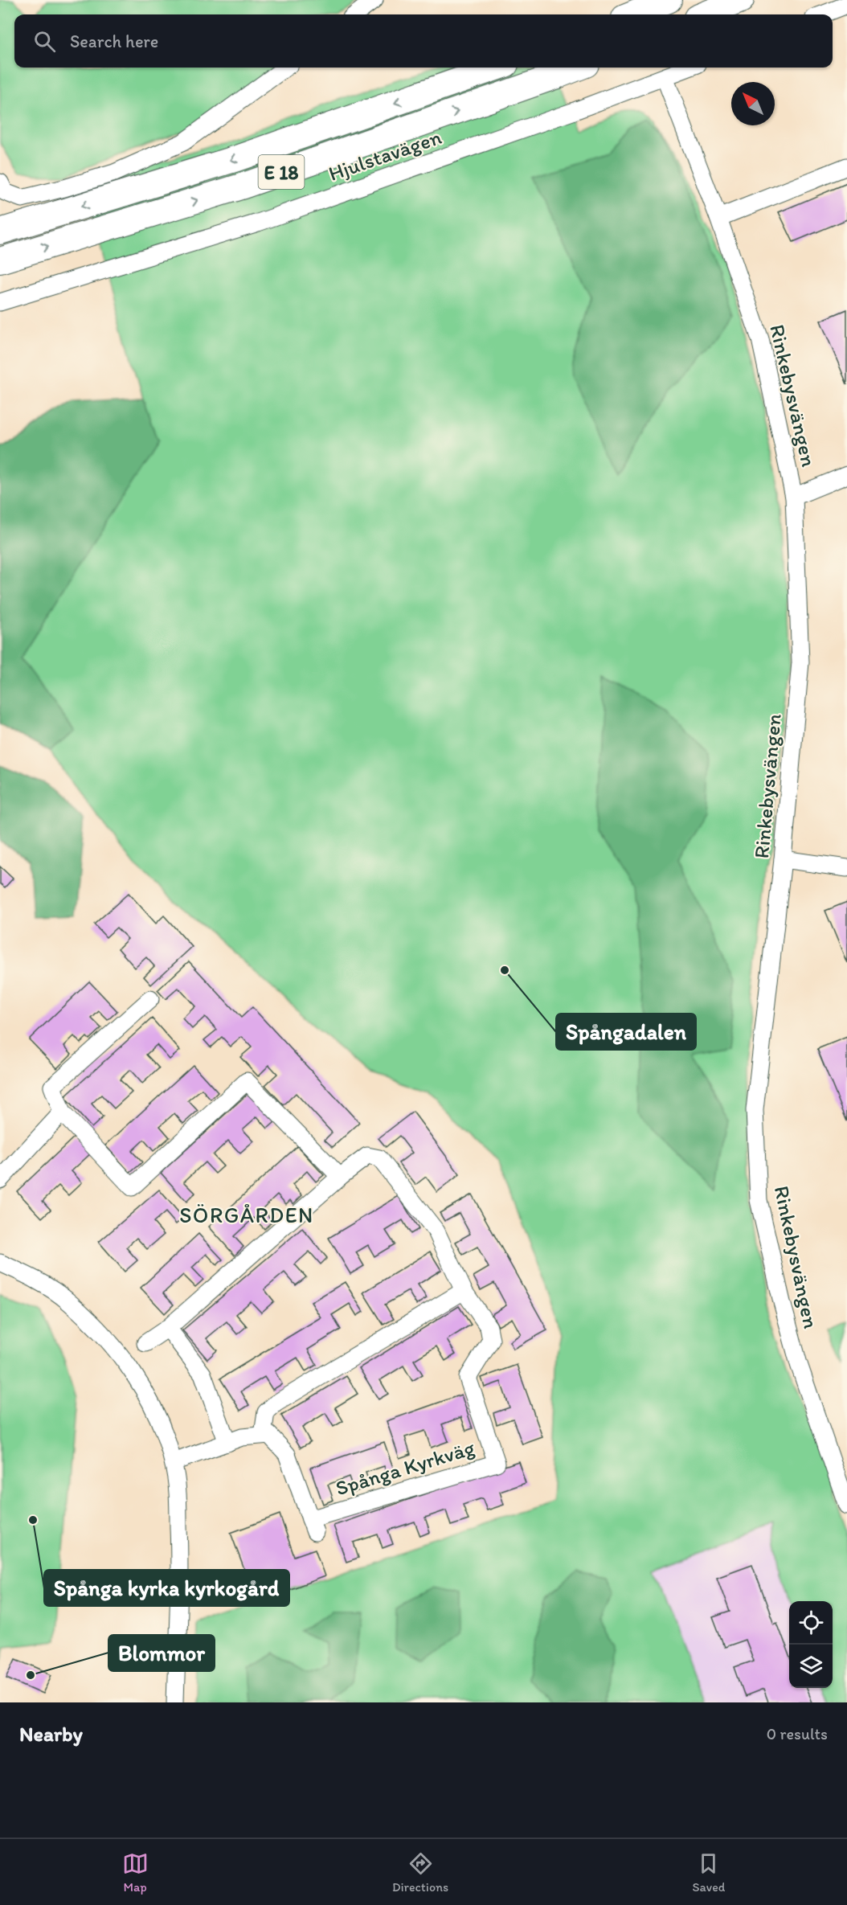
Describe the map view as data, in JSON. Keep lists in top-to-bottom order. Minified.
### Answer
{"streets":{"highway":["E 18"],"street":["Hjulstavägen","Rinkebysvängen","Spånga Kyrkväg"]},"crossings":[["Hjulstavägen","Rinkebysvängen"]],"districts":["SÖRGÅRDEN"],"places":["Spångadalen","Spånga kyrka kyrkogård","Blommor"],"north":"top left","page":{"search":"Search here","heading":["Nearby","0 results"],"nav":["Map","Directions","Saved"]}}
